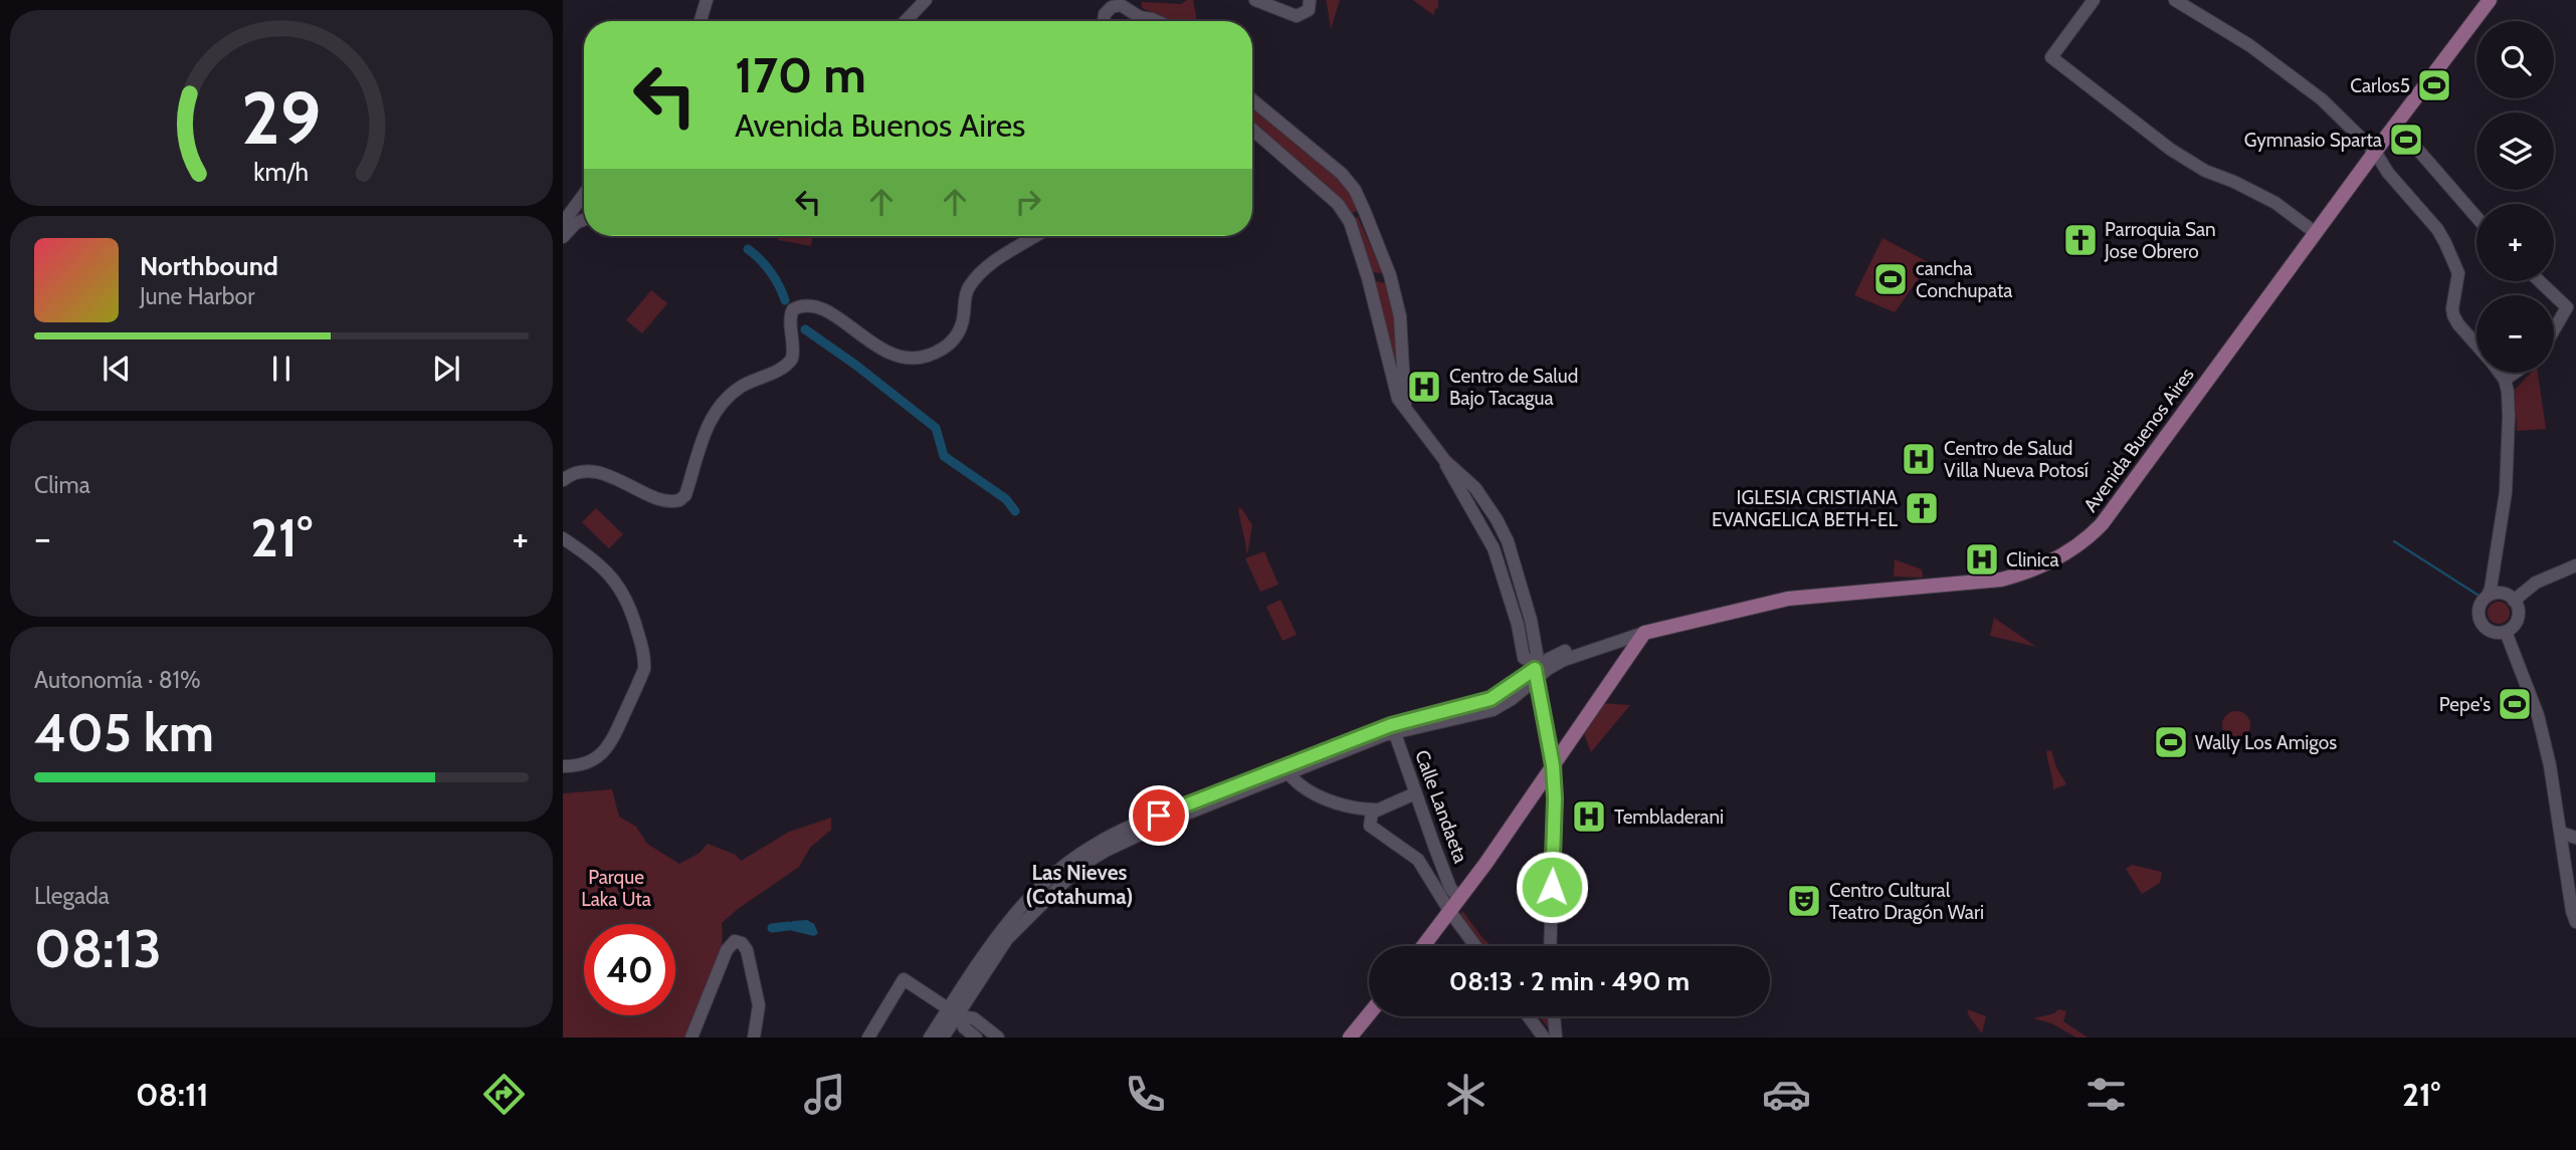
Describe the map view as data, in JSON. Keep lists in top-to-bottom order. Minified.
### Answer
{"streets":{"main road":["Avenida Buenos Aires"],"street":["Calle Landaeta"]},"crossings":[["Avenida Buenos Aires","Calle Landaeta"]],"districts":["Las Nieves (Cotahuma)"],"parks":["Parque Laka Uta"],"places":{"sports":["Carlos5","Gymnasio Sparta","cancha Conchupata","Pepe's","Wally Los Amigos"],"church":["Parroquia San Jose Obrero","IGLESIA CRISTIANA EVANGELICA BETH-EL"],"hospital":["Centro de Salud Bajo Tacagua","Centro de Salud Villa Nueva Potosí","Clinica","Tembladerani"],"theatre":["Centro Cultural Teatro Dragón Wari"]},"page":{"map_buttons":["+","−"],"turn":["170 m","Avenida Buenos Aires"],"song":["Northbound","June Harbor"],"tile":["Clima",["Autonomía · 81%","405 km"],["Llegada","08:13"]],"heat":["−","21°","+"],"limit":"40","trip":"08:13 · 2 min · 490 m","tabs":["08:11","21°"],"gauge":["29","km/h"]}}
